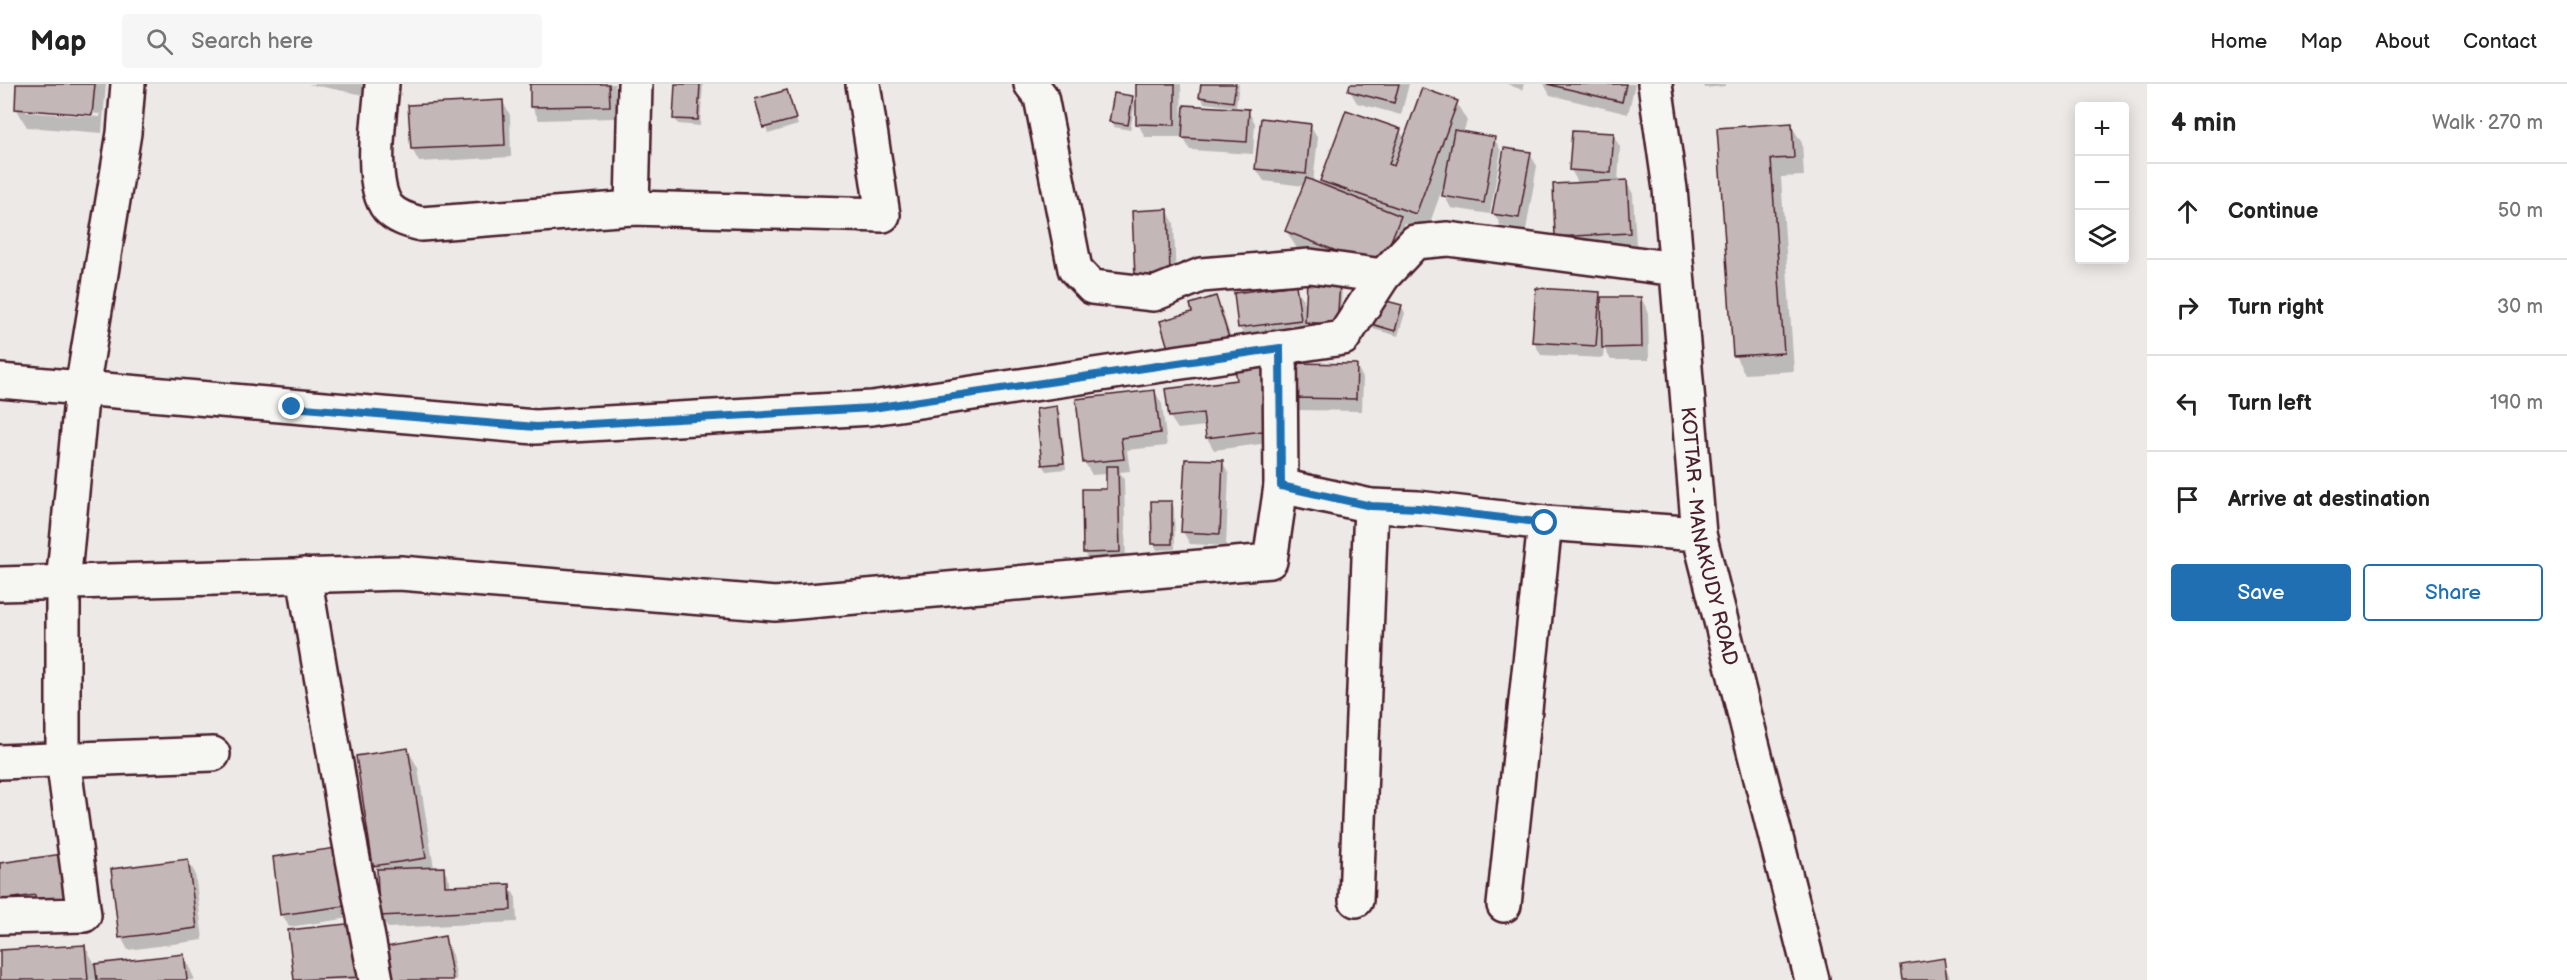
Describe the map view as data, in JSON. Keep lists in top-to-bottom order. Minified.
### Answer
{"streets":{"street":["KOTTAR - MANAKUDY ROAD"]},"page":{"header":"Map","search":"Search here","nav":["Home","Map","About","Contact"],"heading":["4 min","Walk · 270 m"],"map_buttons":["+","−"],"list":[["Continue","50 m"],["Turn right","30 m"],["Turn left","190 m"],"Arrive at destination"],"buttons":["Save","Share"]}}
